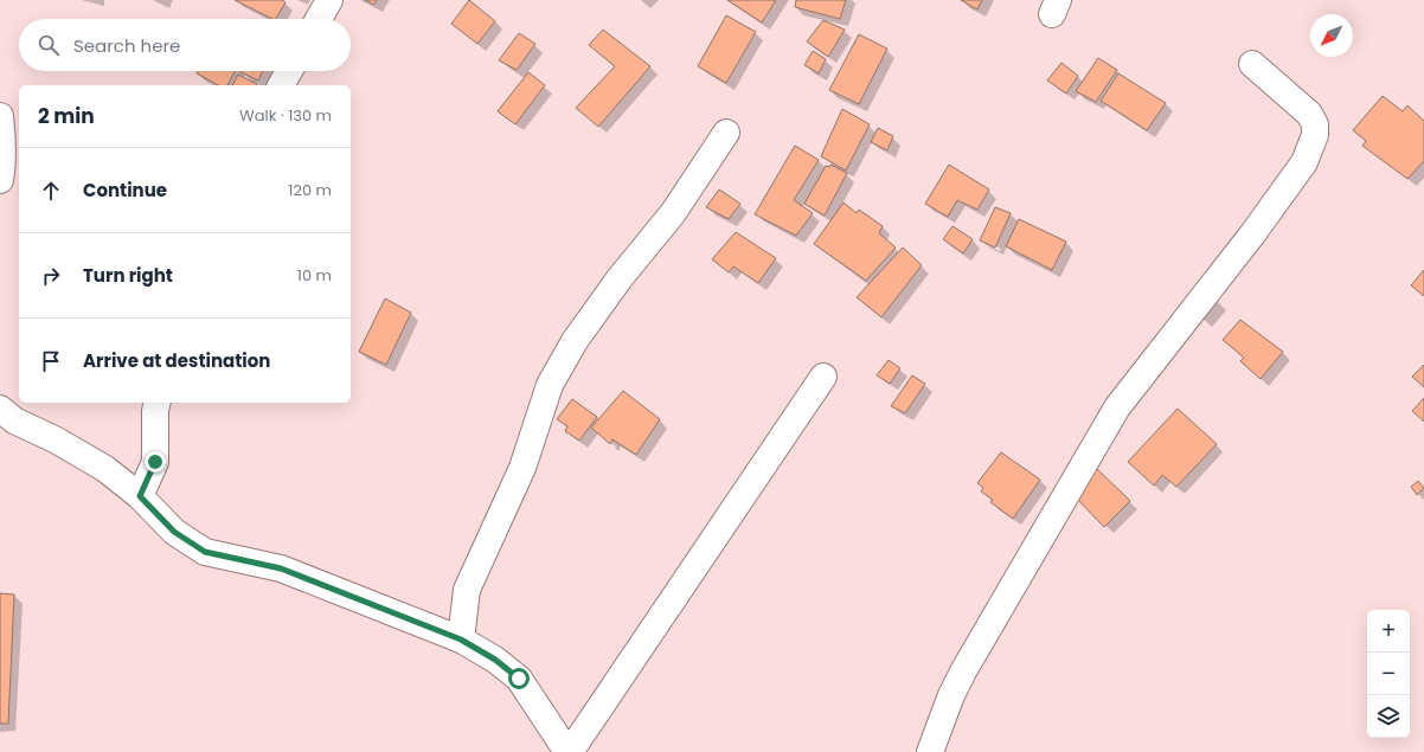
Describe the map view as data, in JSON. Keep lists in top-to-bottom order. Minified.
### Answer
{"north":"bottom left","page":{"search":"Search here","heading":["2 min","Walk · 130 m"],"list":[["Continue","120 m"],["Turn right","10 m"],"Arrive at destination"],"map_buttons":["+","−"]}}
